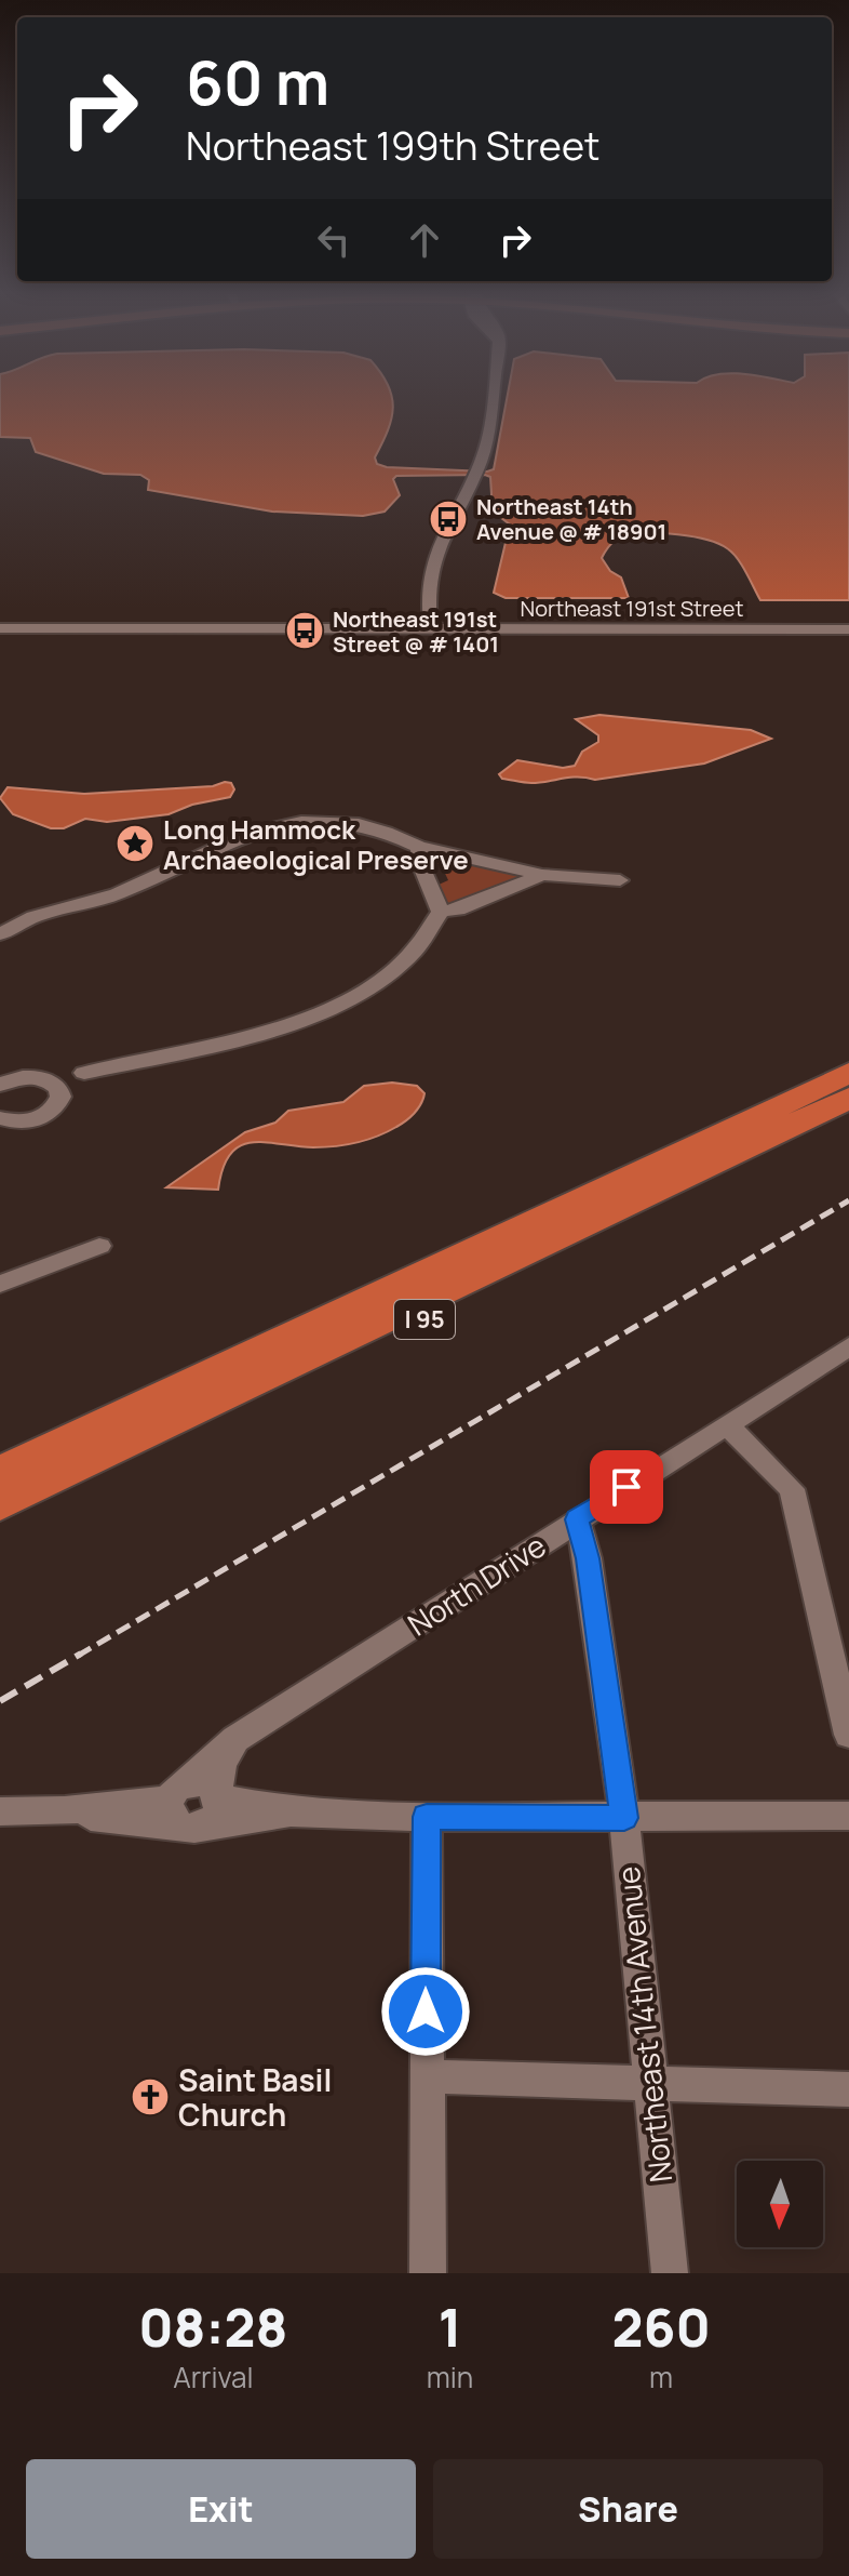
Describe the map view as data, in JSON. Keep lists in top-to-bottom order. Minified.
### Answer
{"streets":{"highway":["I 95"],"street":["Northeast 191st Street","North Drive","Northeast 14th Avenue"]},"crossings":[["North Drive","Northeast 14th Avenue"]],"places":{"bus stop":["Northeast 14th Avenue @ # 18901","Northeast 191st Street @ # 1401"],"place":["Long Hammock Archaeological Preserve"],"church":["Saint Basil Church"]},"north":"bottom","page":{"turn":["60 m","Northeast 199th Street"],"eta":["08:28","Arrival","1","min","260","m"],"buttons":["Exit","Share"]}}
